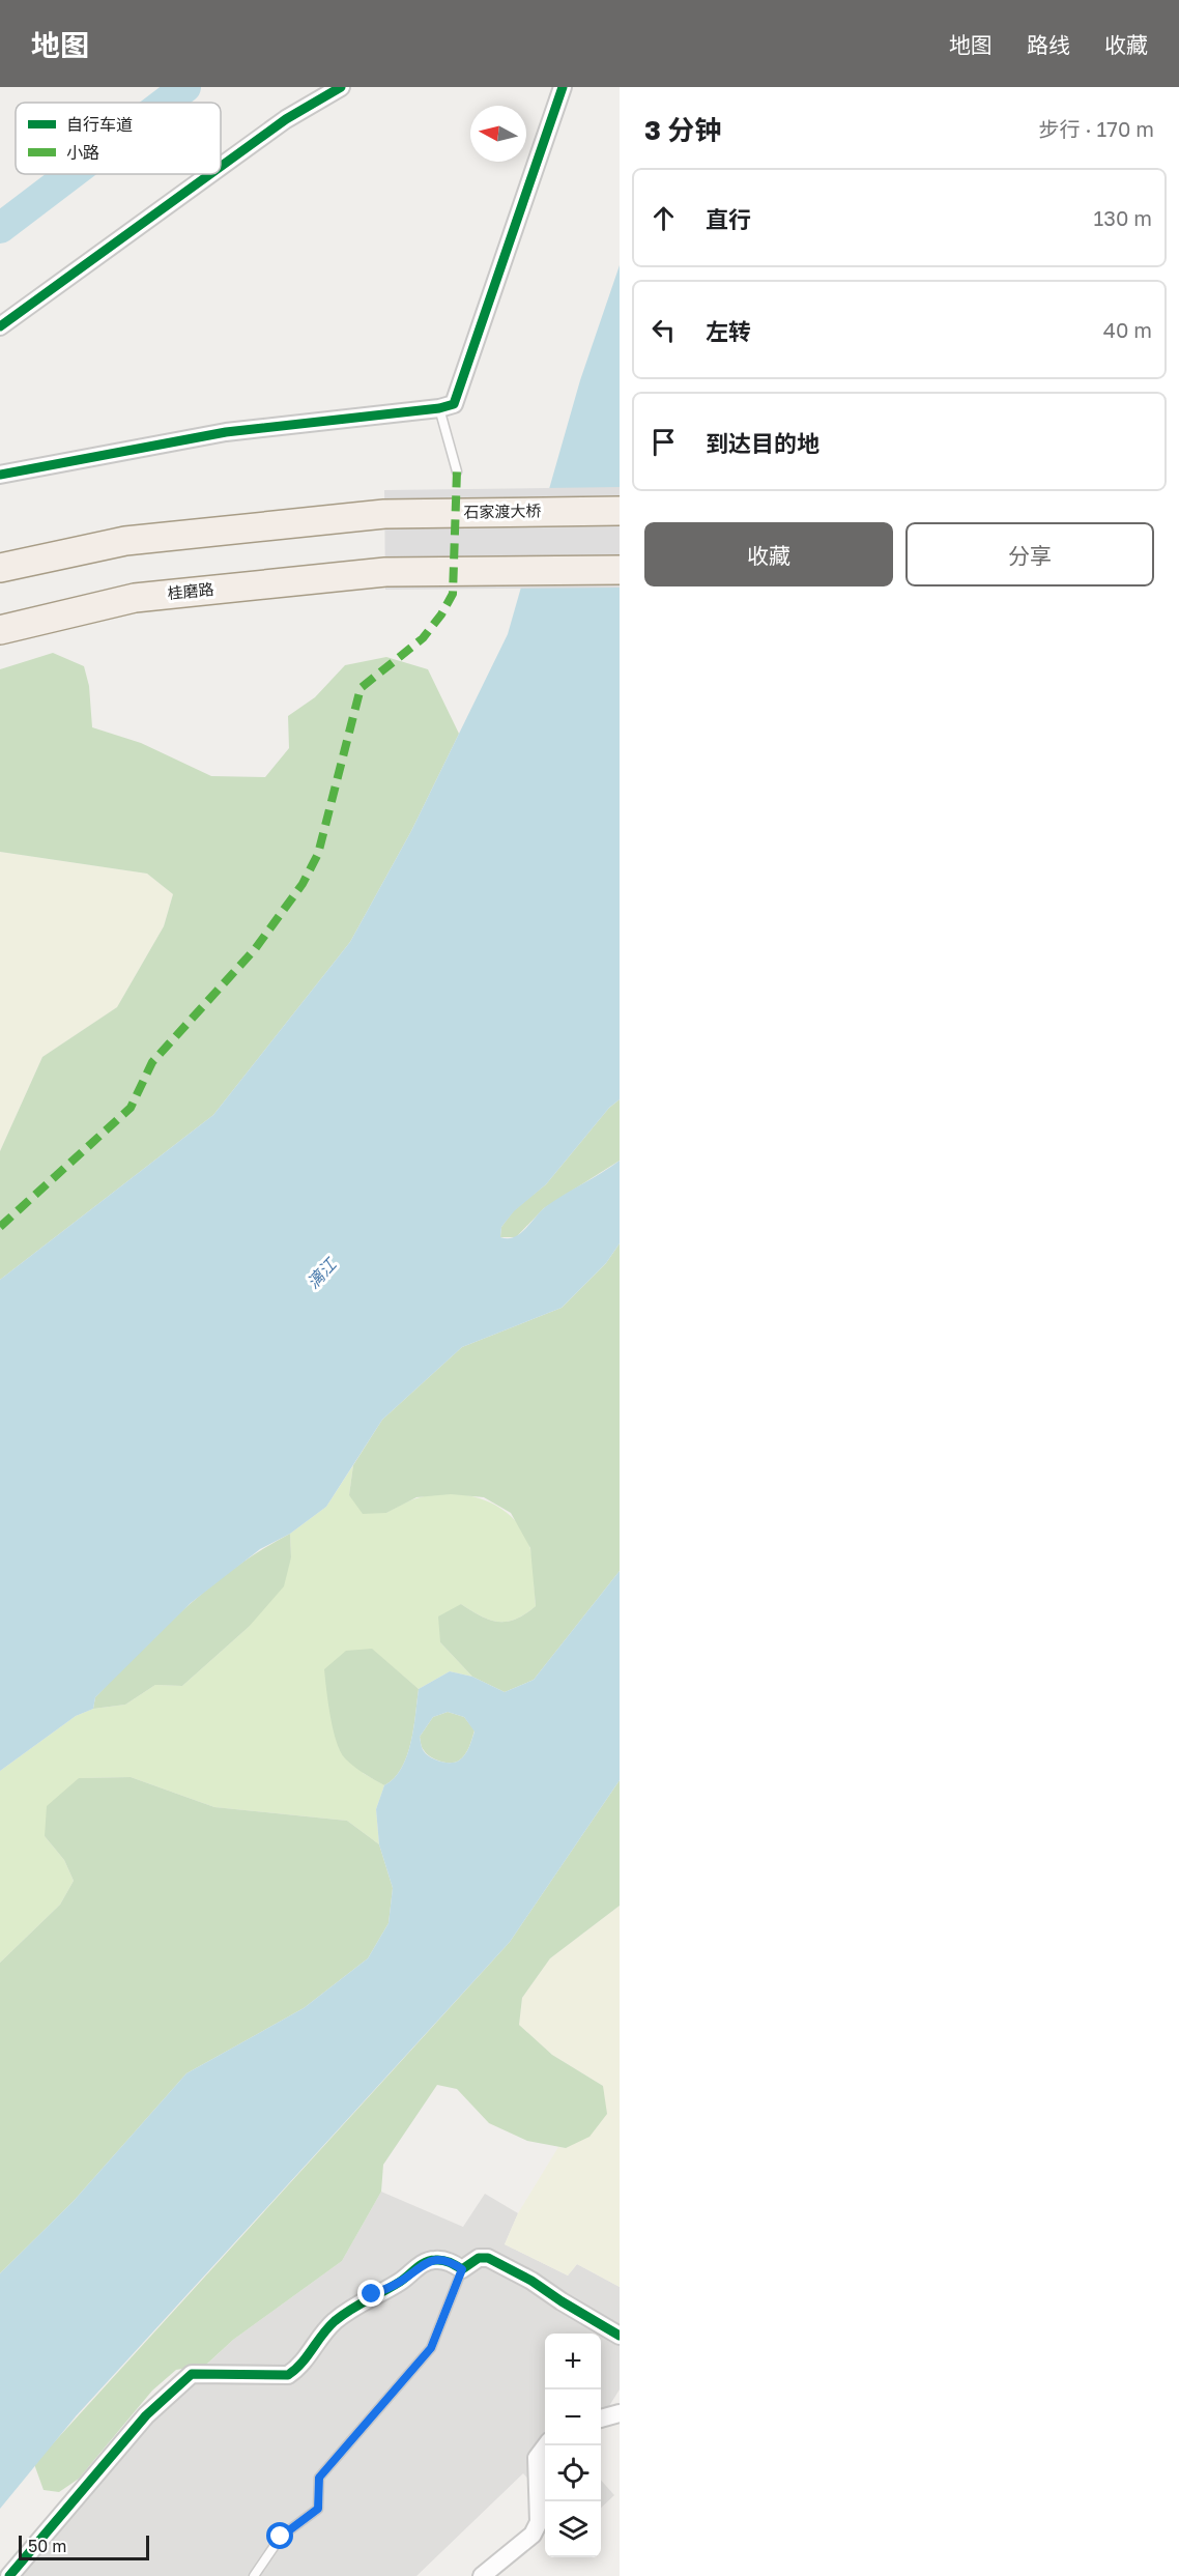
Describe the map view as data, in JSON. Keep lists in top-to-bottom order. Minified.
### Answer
{"streets":{"main road":["石家渡大桥","桂磨路"]},"water":["漓江"],"legend":["自行车道","小路"],"scale_bar":"50 m","north":"left","page":{"header":"地图","nav":["地图","路线","收藏"],"heading":["3 分钟","步行 · 170 m"],"list":[["直行","130 m"],["左转","40 m"],"到达目的地"],"buttons":["收藏","分享"],"map_buttons":["+","−"],"scale":"50 m"}}
